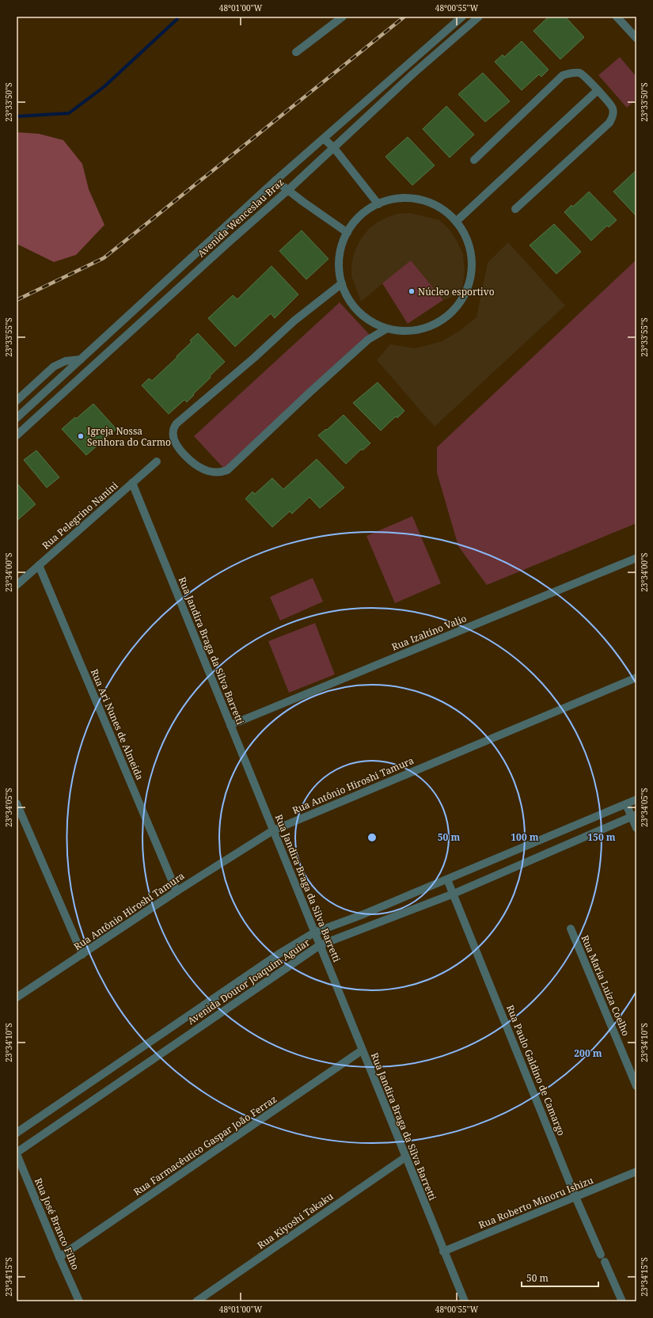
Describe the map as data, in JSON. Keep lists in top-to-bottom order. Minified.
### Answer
{"streets":{"street":["Avenida Wenceslau Braz","Rua Pelegrino Nanini","Rua Izaltino Valio","Rua Jandira Braga da Silva Barretti","Rua Ari Nunes de Almeida","Rua Antônio Hiroshi Tamura","Avenida Doutor Joaquim Aguiar","Rua Maria Luiza Coelho","Rua Paulo Galdino de Camargo","Rua Farmacêutico Gaspar João Ferraz","Rua Roberto Minoru Ishizu","Rua Kiyoshi Takaku","Rua José Branco Filho"]},"crossings":[["Rua Pelegrino Nanini","Rua Jandira Braga da Silva Barretti"],["Rua Pelegrino Nanini","Rua Ari Nunes de Almeida"],["Rua Izaltino Valio","Rua Jandira Braga da Silva Barretti"],["Rua Jandira Braga da Silva Barretti","Rua Antônio Hiroshi Tamura"],["Rua Jandira Braga da Silva Barretti","Avenida Doutor Joaquim Aguiar"],["Rua Jandira Braga da Silva Barretti","Rua Farmacêutico Gaspar João Ferraz"],["Rua Jandira Braga da Silva Barretti","Rua Roberto Minoru Ishizu"],["Rua Jandira Braga da Silva Barretti","Rua Kiyoshi Takaku"],["Rua Ari Nunes de Almeida","Rua Antônio Hiroshi Tamura"],["Avenida Doutor Joaquim Aguiar","Rua Paulo Galdino de Camargo"],["Avenida Doutor Joaquim Aguiar","Rua José Branco Filho"],["Rua Paulo Galdino de Camargo","Rua Roberto Minoru Ishizu"],["Rua Farmacêutico Gaspar João Ferraz","Rua José Branco Filho"]],"places":["Núcleo esportivo","Igreja Nossa Senhora do Carmo"],"scale_bar":"50 m","coordinates":["48°01'00\"W","48°00'55\"W","23°33'50\"S","23°33'55\"S","23°34'00\"S","23°34'05\"S","23°34'10\"S","23°34'15\"S"],"rings":["50 m","100 m","150 m","200 m"]}
